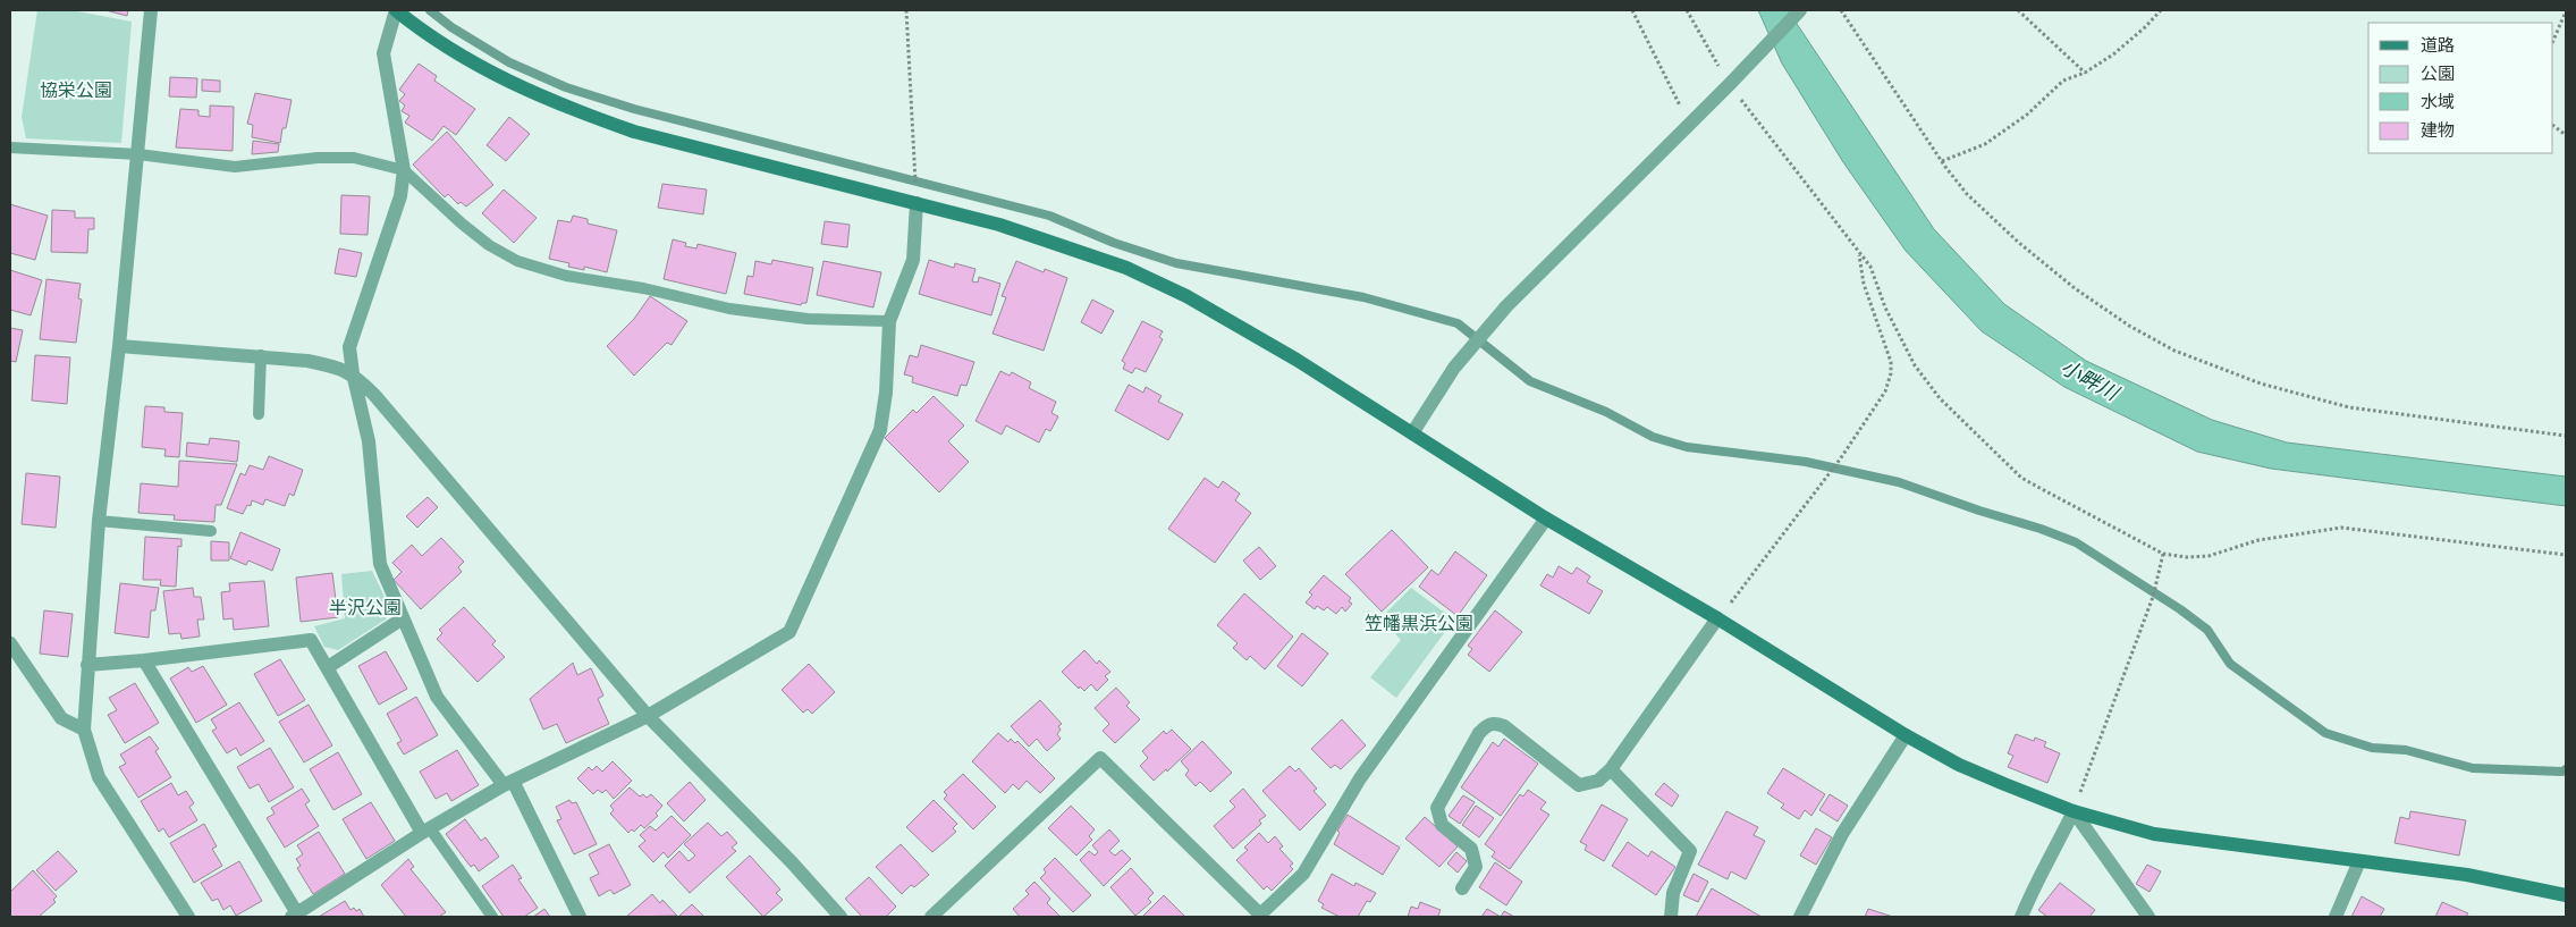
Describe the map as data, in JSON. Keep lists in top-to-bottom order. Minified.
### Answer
{"water":["小畔川"],"parks":["協栄公園","半沢公園","笠幡黒浜公園"],"legend":["道路","公園","水域","建物"]}
